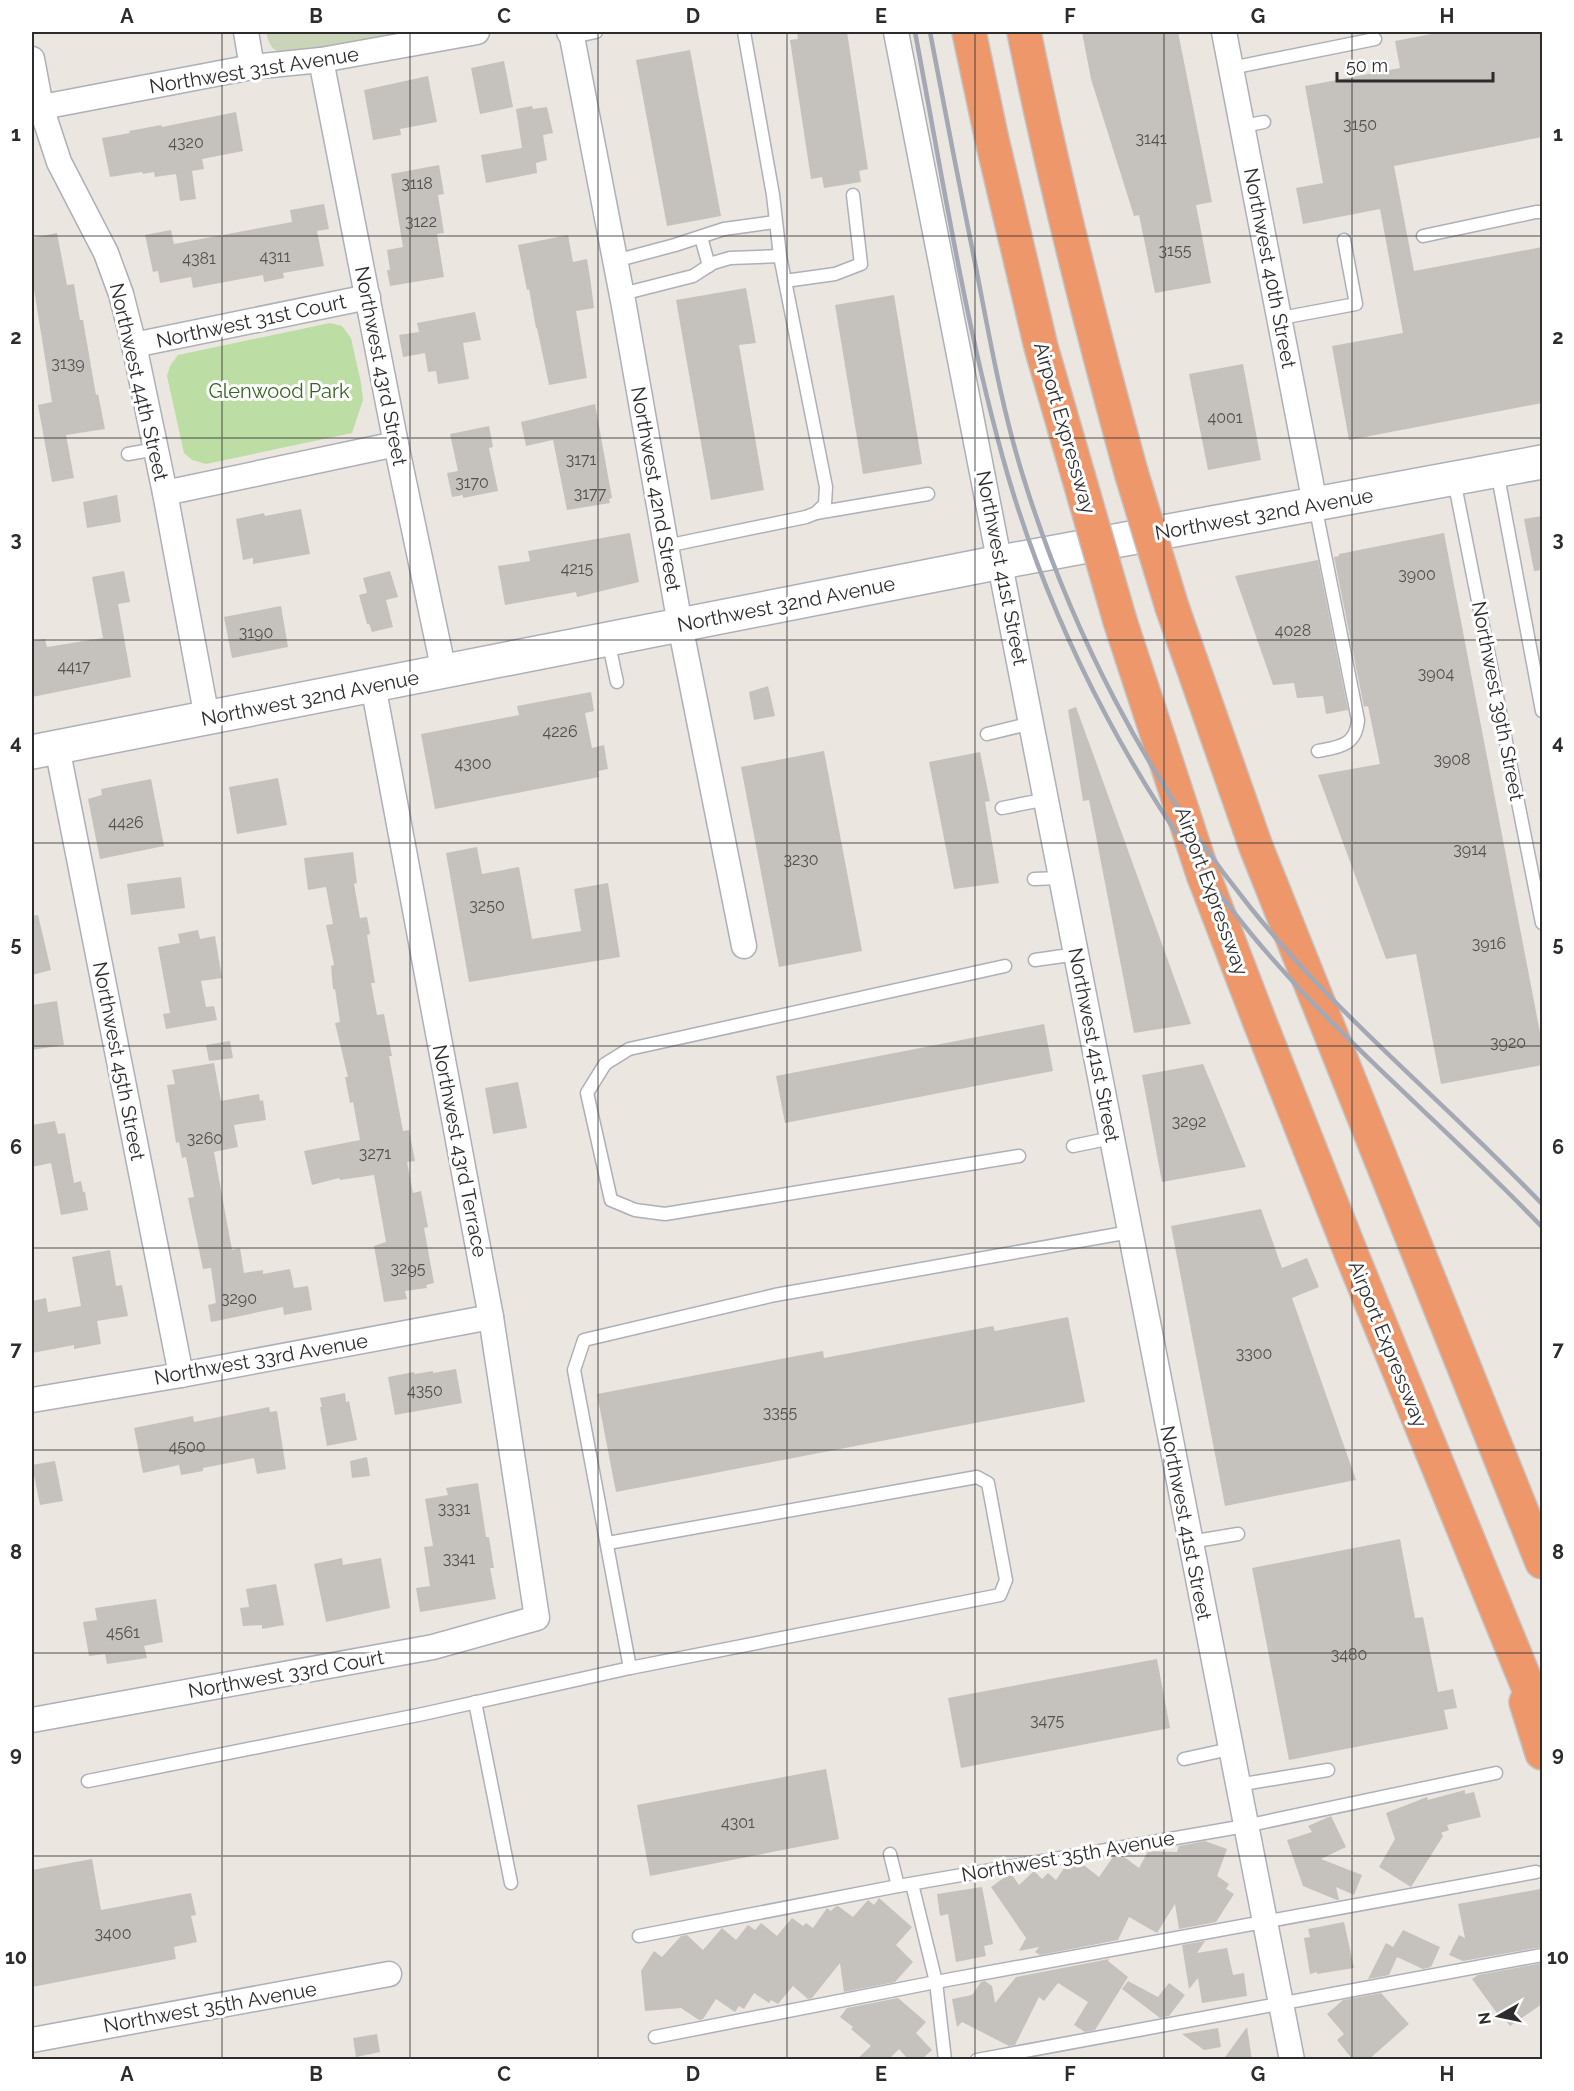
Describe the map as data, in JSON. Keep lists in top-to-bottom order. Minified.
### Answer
{"streets":{"highway":["Airport Expressway"],"main road":["Northwest 32nd Avenue"],"street":["Northwest 31st Avenue","Northwest 40th Street","Northwest 31st Court","Northwest 43rd Street","Northwest 44th Street","Northwest 42nd Street","Northwest 41st Street","Northwest 45th Street","Northwest 43rd Terrace","Northwest 33rd Avenue","Northwest 33rd Court","Northwest 35th Avenue"],"lane":["Northwest 39th Street"]},"crossings":[["Northwest 31st Avenue","Northwest 43rd Street"],["Northwest 31st Avenue","Northwest 44th Street"],["Northwest 40th Street","Northwest 32nd Avenue"],["Northwest 31st Court","Northwest 43rd Street"],["Northwest 31st Court","Northwest 44th Street"],["Northwest 43rd Street","Northwest 32nd Avenue"],["Northwest 44th Street","Northwest 32nd Avenue"],["Northwest 42nd Street","Northwest 32nd Avenue"],["Northwest 32nd Avenue","Northwest 41st Street"],["Northwest 32nd Avenue","Northwest 39th Street"],["Northwest 32nd Avenue","Northwest 45th Street"],["Northwest 32nd Avenue","Northwest 43rd Terrace"],["Northwest 41st Street","Northwest 35th Avenue"],["Northwest 45th Street","Northwest 33rd Avenue"],["Northwest 43rd Terrace","Northwest 33rd Avenue"],["Northwest 43rd Terrace","Northwest 33rd Court"]],"parks":["Glenwood Park"],"house_numbers":["3150","3141","4320","3118","3122","3155","4311","4381","3139","4001","3171","3170","3177","4215","3900","4028","3190","4417","3904","4226","3908","4300","4426","3914","3230","3250","3916","3920","3292","3260","3271","3295","3290","3300","4350","3355","4500","3331","3341","4561","3480","3475","4301","3400"],"scale_bar":"50 m","north":"left","grid":{"columns":["A","B","C","D","E","F","G","H"],"rows":["1","2","3","4","5","6","7","8","9","10"]}}
